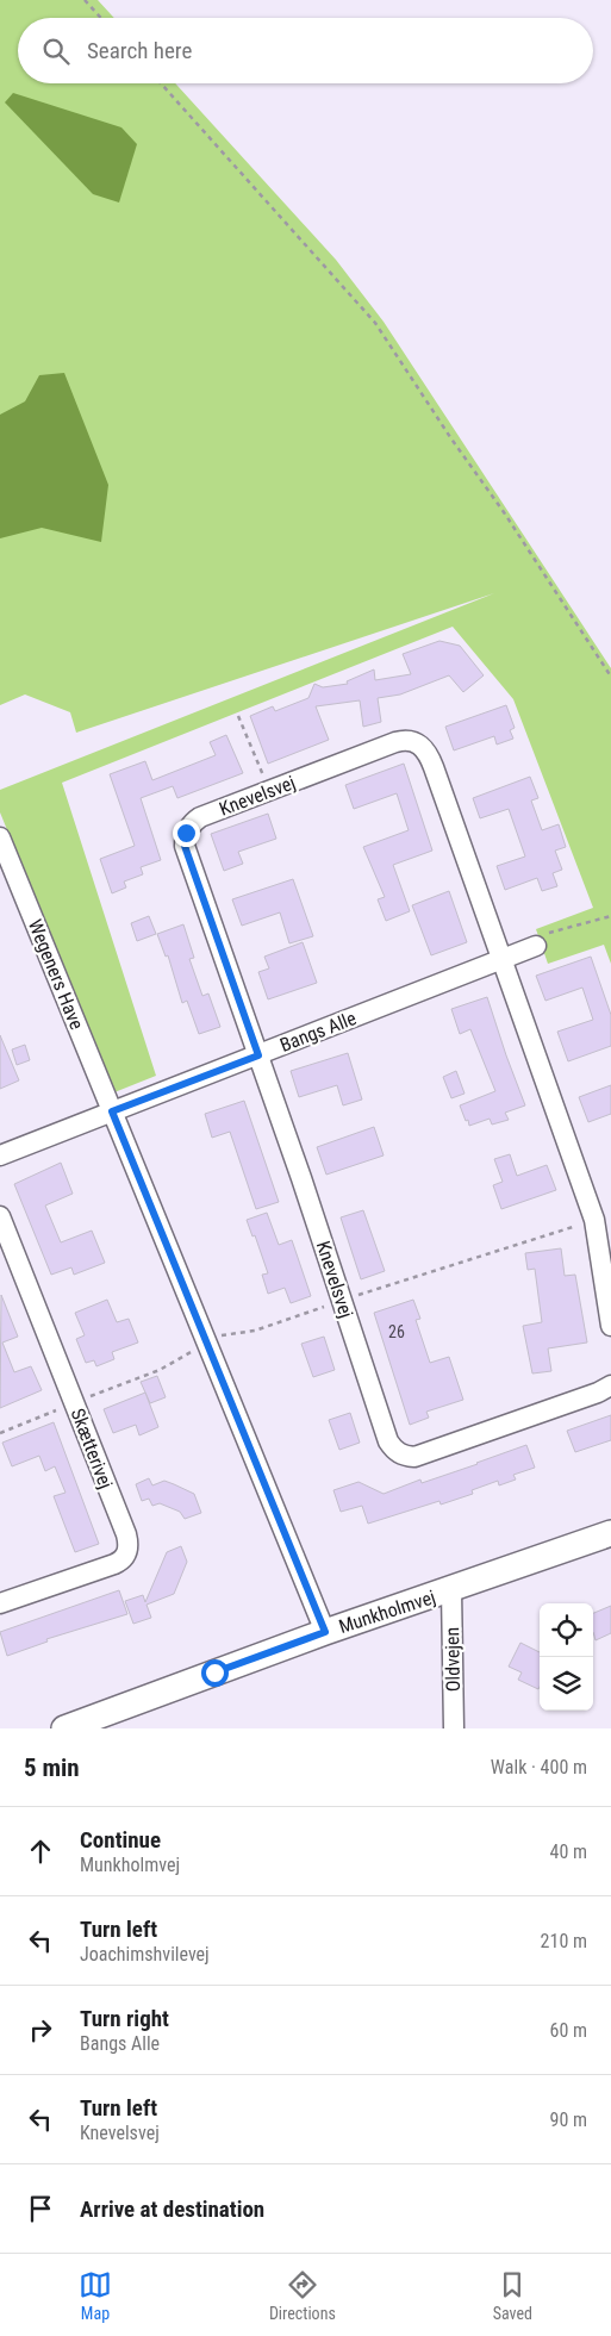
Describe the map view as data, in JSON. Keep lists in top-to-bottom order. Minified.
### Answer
{"streets":{"street":["Knevelsvej","Wegeners Have","Bangs Alle","Skætterivej","Munkholmvej","Oldvejen"]},"crossings":[["Knevelsvej","Bangs Alle"],["Wegeners Have","Bangs Alle"],["Wegeners Have","Munkholmvej"],["Munkholmvej","Oldvejen"]],"house_numbers":["26"],"page":{"search":"Search here","heading":["5 min","Walk · 400 m"],"list":[["Continue","Munkholmvej","40 m"],["Turn left","Joachimshvilevej","210 m"],["Turn right","Bangs Alle","60 m"],["Turn left","Knevelsvej","90 m"],"Arrive at destination"],"nav":["Map","Directions","Saved"]}}
